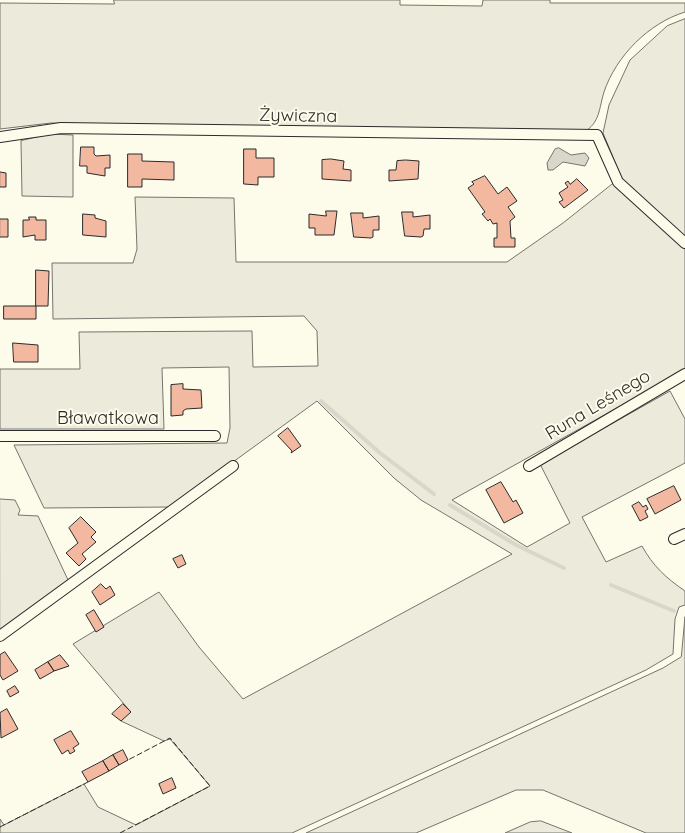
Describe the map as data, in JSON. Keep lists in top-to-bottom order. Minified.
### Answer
{"streets":{"street":["Żywiczna","Runa Leśnego","Bławatkowa"]}}
